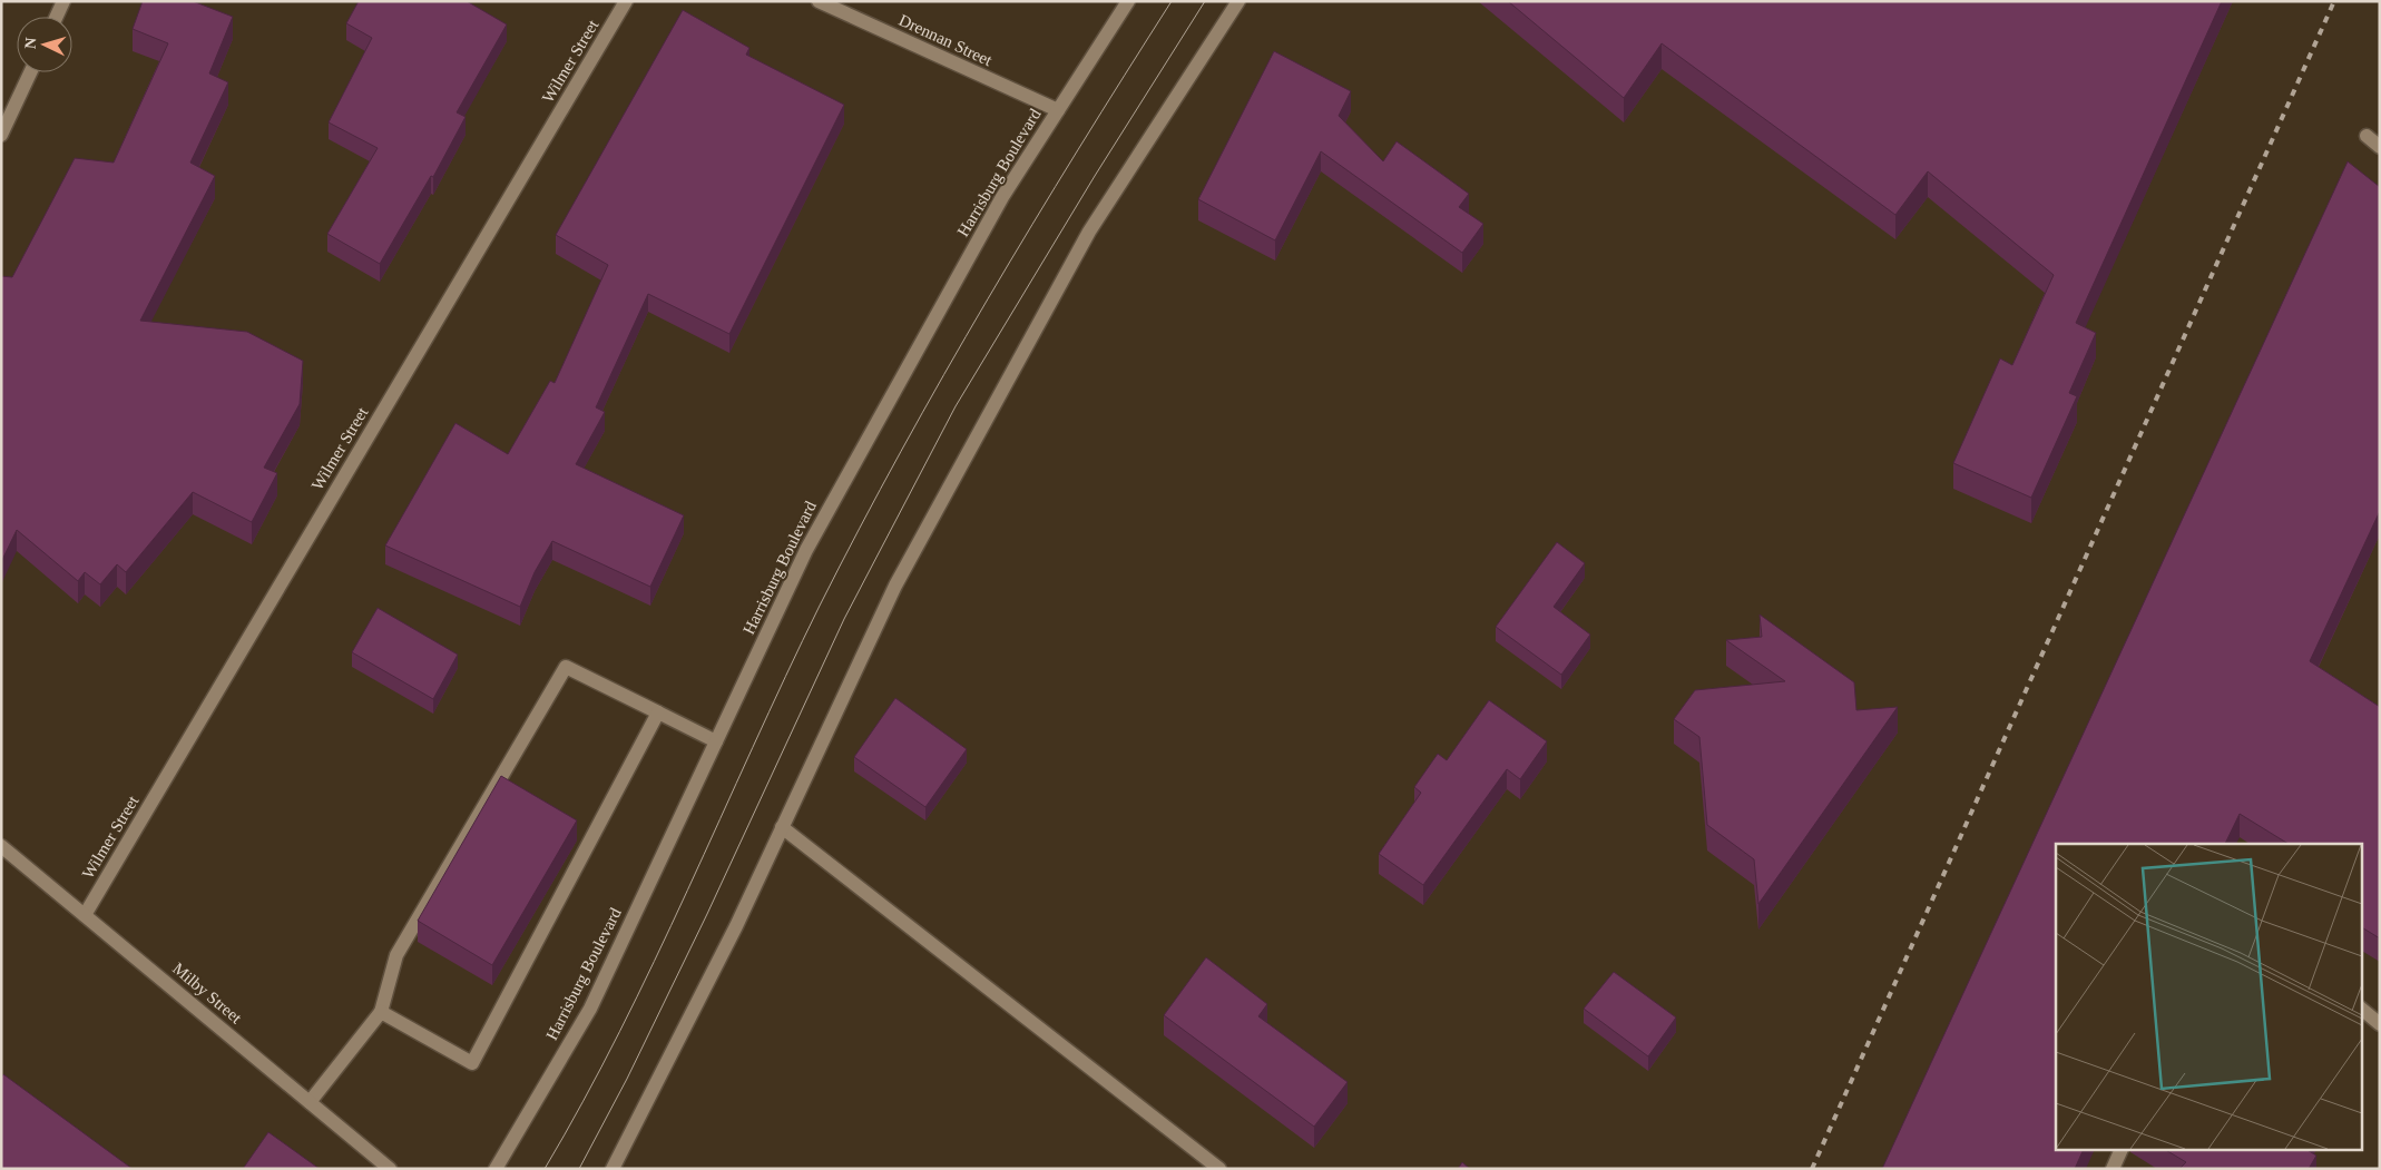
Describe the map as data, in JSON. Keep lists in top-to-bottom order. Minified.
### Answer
{"streets":{"main road":["Drennan Street","Wilmer Street","Harrisburg Boulevard","Milby Street"]},"crossings":[["Drennan Street","Harrisburg Boulevard"],["Wilmer Street","Milby Street"]],"north":"left"}
